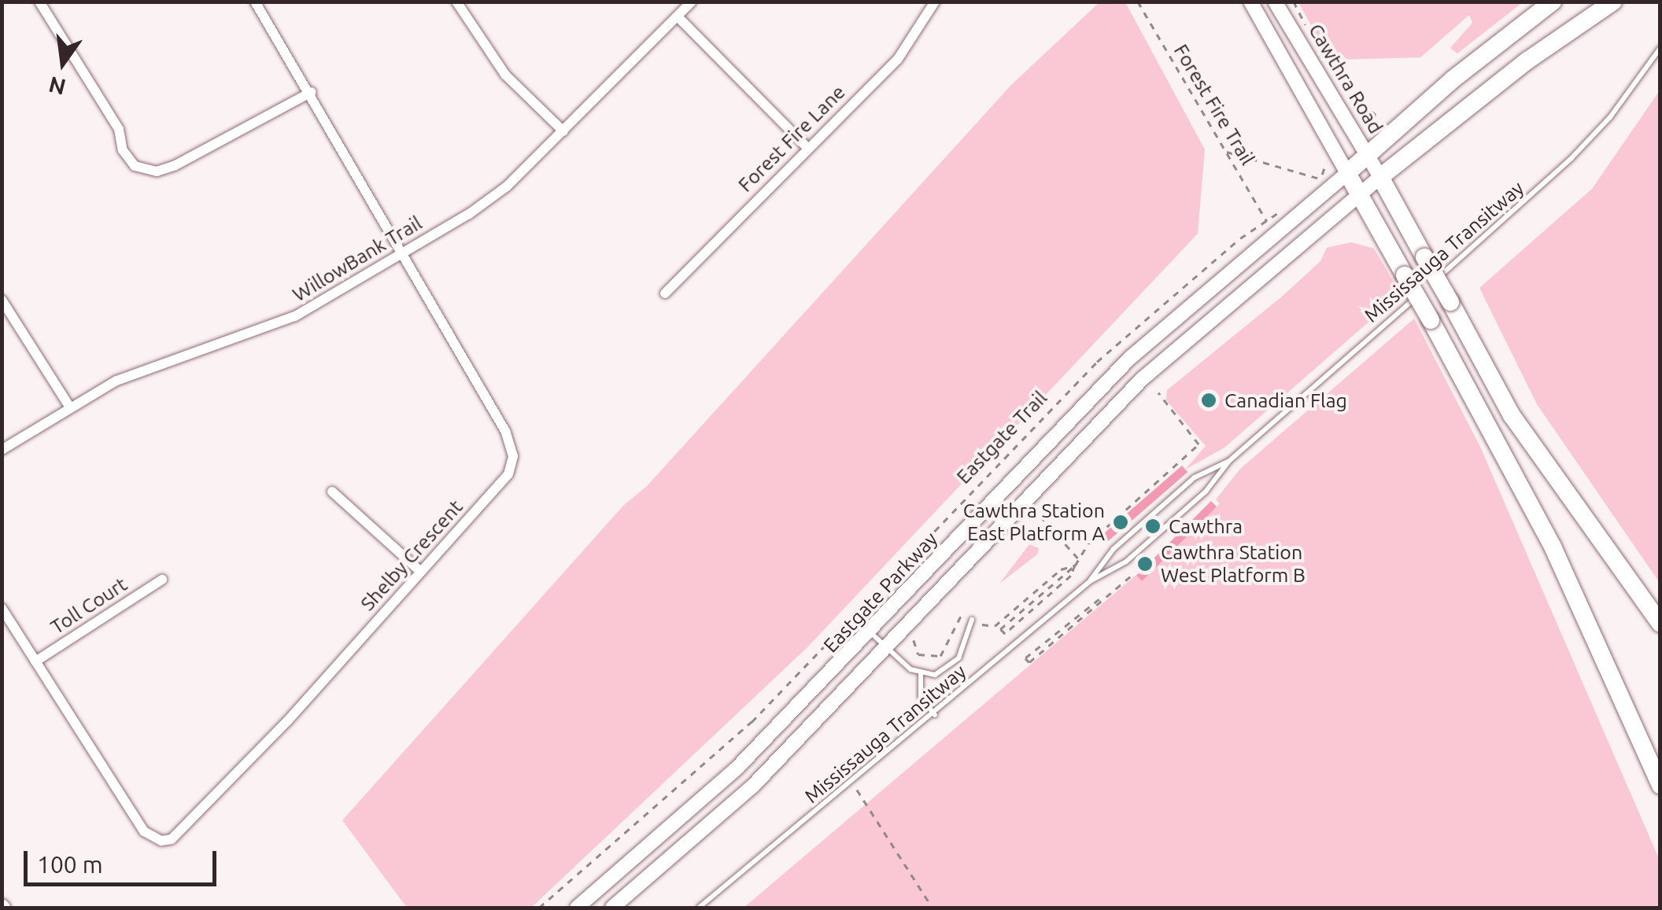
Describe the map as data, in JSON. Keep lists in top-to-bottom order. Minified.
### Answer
{"streets":{"main road":["Cawthra Road","Eastgate Parkway"],"street":["Forest Fire Lane","WillowBank Trail","Shelby Crescent","Toll Court"],"lane":["Mississauga Transitway"],"path":["Forest Fire Trail","Eastgate Trail"]},"crossings":[["Forest Fire Trail","Eastgate Trail"],["WillowBank Trail","Shelby Crescent"],["Shelby Crescent","Toll Court"]],"places":["Canadian Flag","Cawthra Station East Platform A","Cawthra","Cawthra Station West Platform B"],"scale_bar":"100 m","north":"bottom"}
